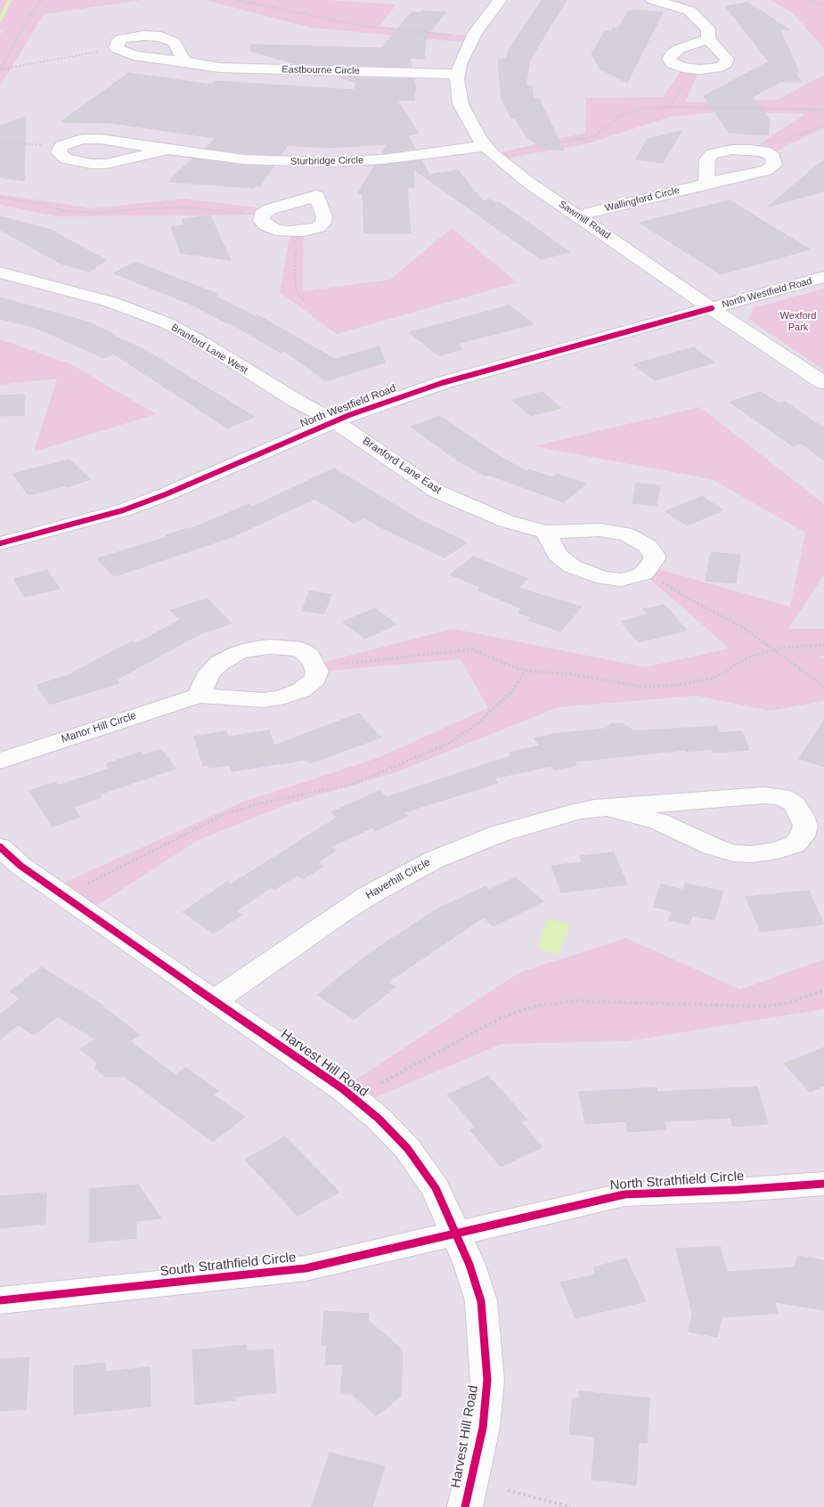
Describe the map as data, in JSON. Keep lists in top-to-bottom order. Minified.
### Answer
{"streets":{"street":["Eastbourne Circle","Sturbridge Circle","Wallingford Circle","Sawmill Road","North Westfield Road","Branford Lane West","Branford Lane East","Manor Hill Circle","Haverhill Circle","Harvest Hill Road","North Strathfield Circle","South Strathfield Circle"]},"crossings":[["Eastbourne Circle","Sawmill Road"],["Sturbridge Circle","Sawmill Road"],["Wallingford Circle","Sawmill Road"],["Sawmill Road","North Westfield Road"],["North Westfield Road","Branford Lane West"],["North Westfield Road","Branford Lane East"],["Branford Lane West","Branford Lane East"],["Haverhill Circle","Harvest Hill Road"],["Harvest Hill Road","North Strathfield Circle"],["Harvest Hill Road","South Strathfield Circle"],["North Strathfield Circle","South Strathfield Circle"]],"parks":["Wexford Park"]}
